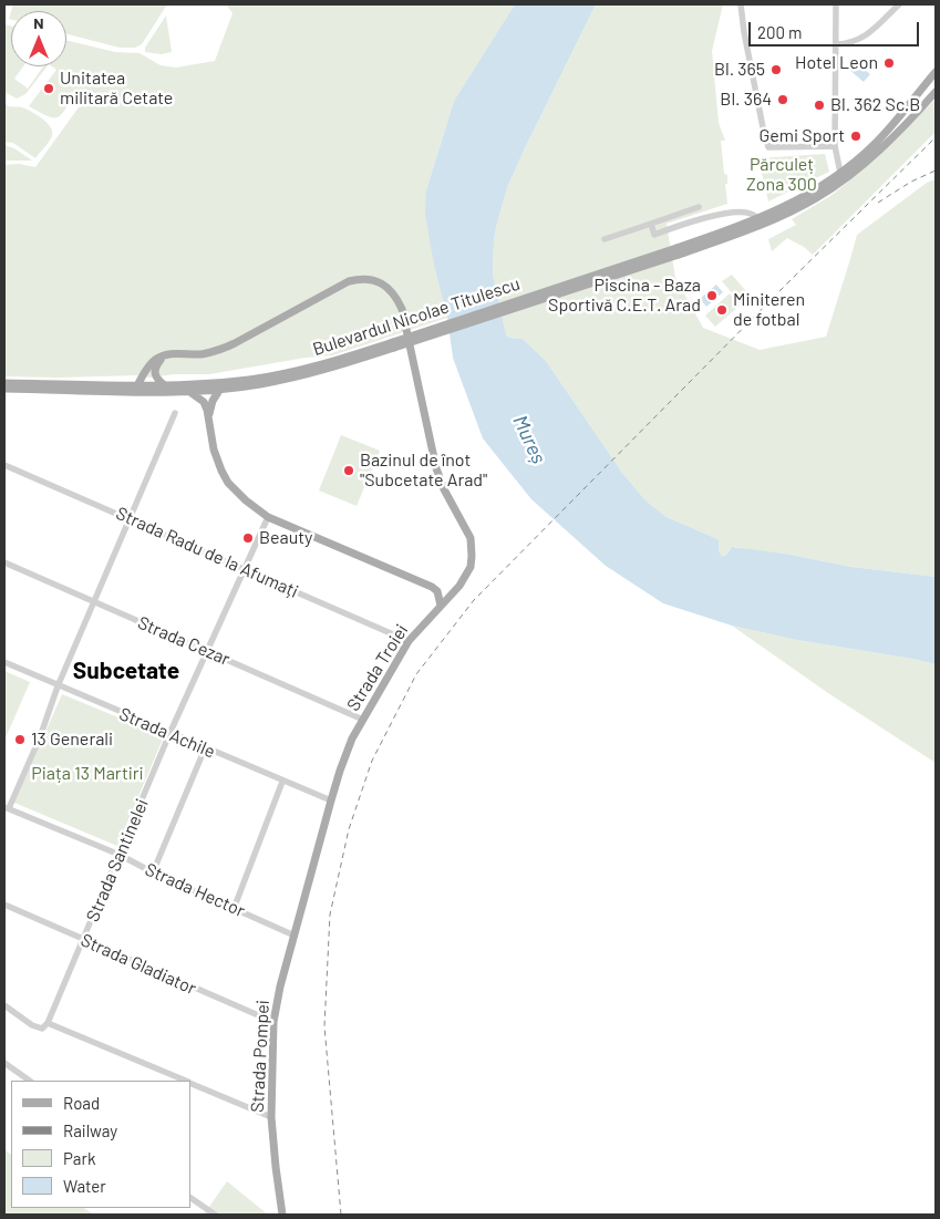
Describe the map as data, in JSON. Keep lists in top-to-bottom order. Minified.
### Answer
{"streets":{"main road":["Bulevardul Nicolae Titulescu","Strada Troiei","Strada Pompei"],"street":["Strada Radu de la Afumați","Strada Cezar","Strada Achile","Strada Santinelei","Strada Hector","Strada Gladiator"]},"crossings":[["Strada Radu de la Afumați","Strada Troiei"],["Strada Radu de la Afumați","Strada Santinelei"],["Strada Cezar","Strada Troiei"],["Strada Cezar","Strada Santinelei"],["Strada Troiei","Strada Achile"],["Strada Troiei","Strada Pompei"],["Strada Achile","Strada Santinelei"],["Strada Santinelei","Strada Hector"],["Strada Santinelei","Strada Gladiator"],["Strada Hector","Strada Pompei"],["Strada Gladiator","Strada Pompei"]],"districts":["Subcetate"],"water":["Mureș"],"parks":["Părculeț Zona 300","Piața 13 Martiri"],"places":["Hotel Leon","Bl. 365","Unitatea militară Cetate","Bl. 364","Bl. 362 Sc.B","Gemi Sport","Piscina - Baza Sportivă C.E.T. Arad","Miniteren de fotbal","Bazinul de înot \"Subcetate Arad\"","Beauty","13 Generali"],"legend":["Road","Railway","Park","Water"],"scale_bar":"200 m","north":"top"}
